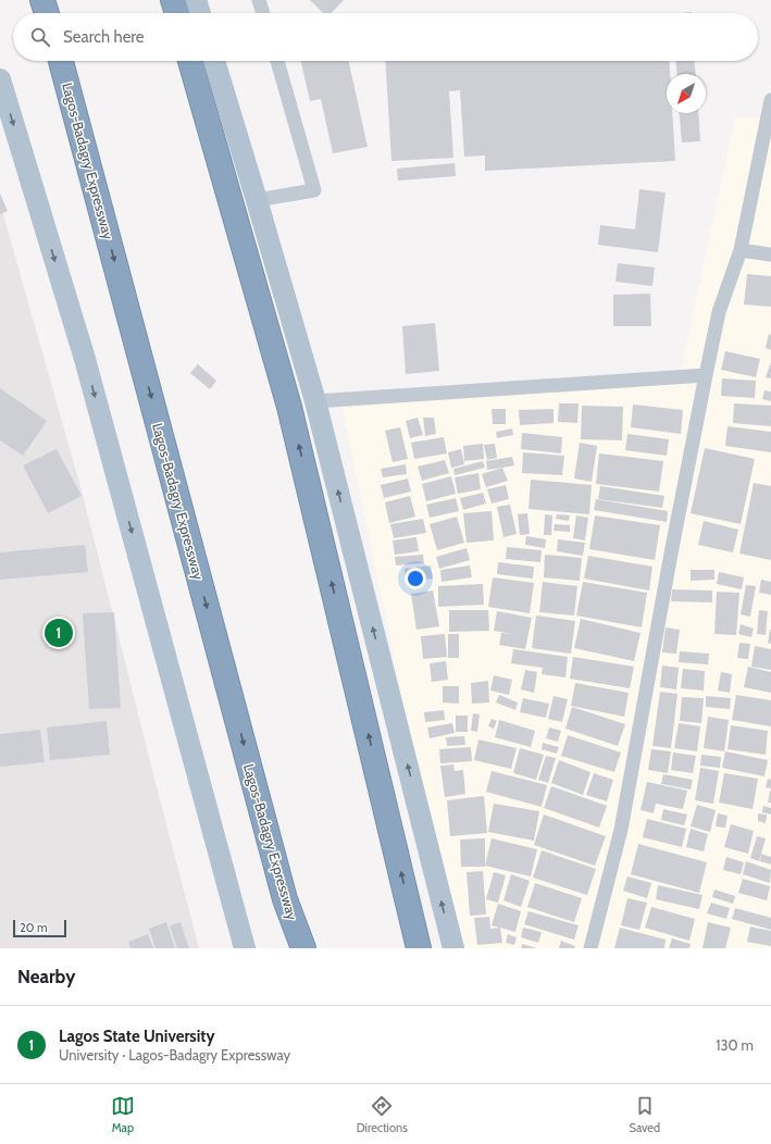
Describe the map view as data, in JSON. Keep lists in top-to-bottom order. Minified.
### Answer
{"streets":{"highway":["Lagos-Badagry Expressway"]},"scale_bar":"20 m","north":"bottom left","page":{"search":"Search here","pins":"1","scale":"20 m","heading":"Nearby","list":[{"mark":"1","name":"Lagos State University","note":"University · Lagos-Badagry Expressway","value":"130 m"}],"nav":["Map","Directions","Saved"]}}
